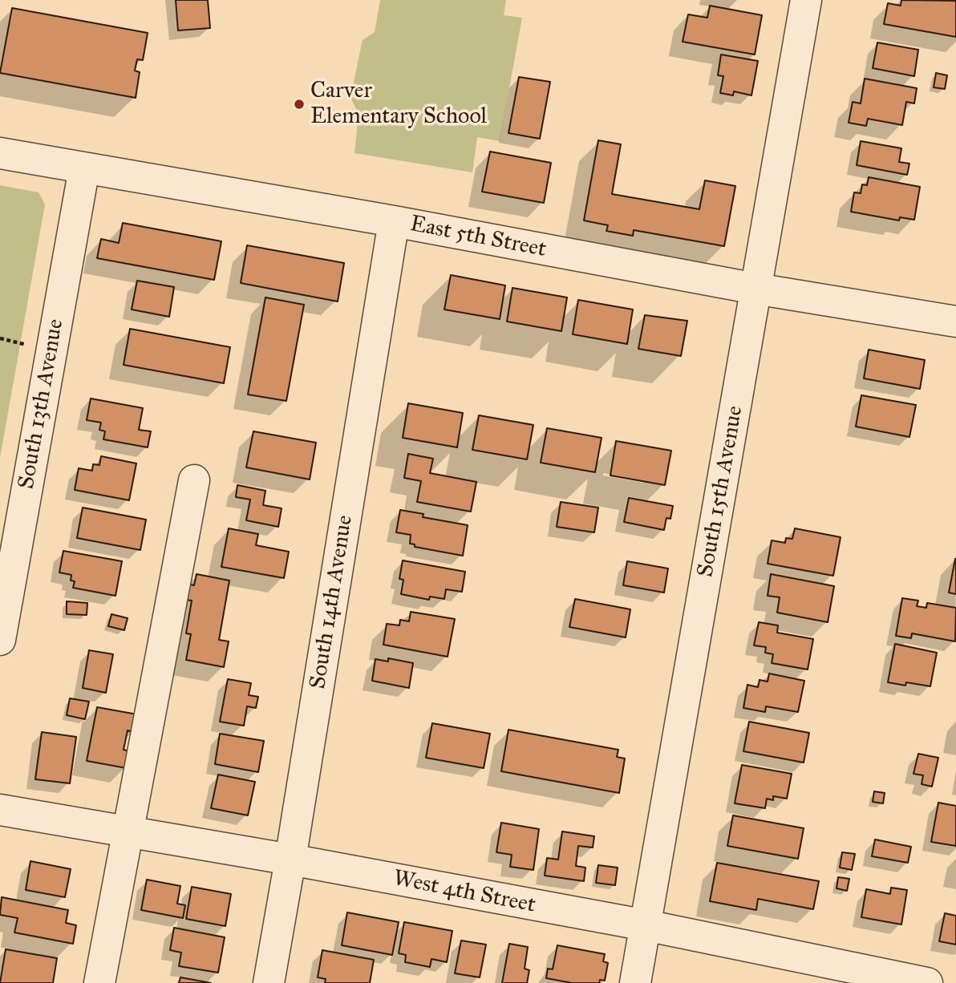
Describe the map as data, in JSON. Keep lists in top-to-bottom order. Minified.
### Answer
{"streets":{"street":["East 5th Street","South 13th Avenue","South 15th Avenue","South 14th Avenue","West 4th Street"]},"crossings":[["East 5th Street","South 13th Avenue"],["East 5th Street","South 15th Avenue"],["East 5th Street","South 14th Avenue"],["South 15th Avenue","West 4th Street"],["South 14th Avenue","West 4th Street"]],"places":["Carver Elementary School"]}
